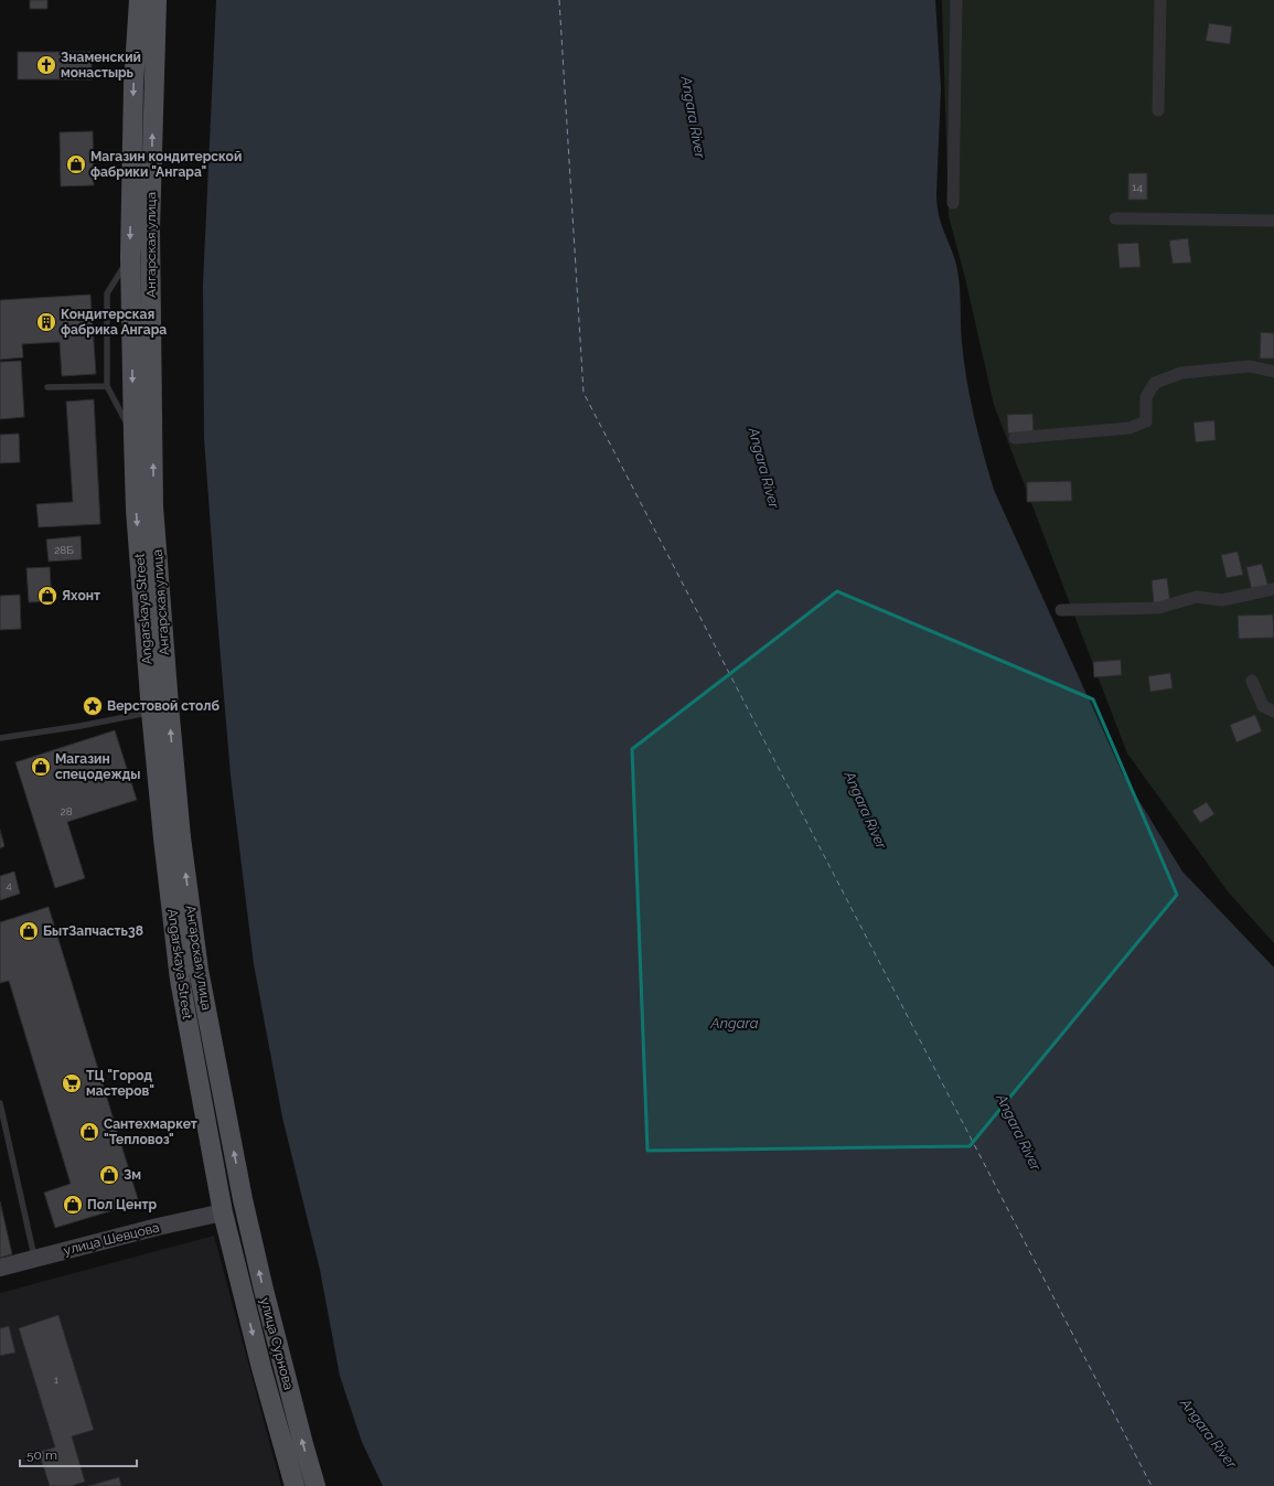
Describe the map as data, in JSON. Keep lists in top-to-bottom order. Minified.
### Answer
{"streets":{"main road":["Ангарская улица","Angarskaya Street","улица Шевцова","улица Сурнова"]},"crossings":[["Ангарская улица","улица Сурнова"],["Angarskaya Street","улица Шевцова"],["Angarskaya Street","улица Сурнова"],["улица Шевцова","улица Сурнова"]],"one_way":["Ангарская улица","Angarskaya Street"],"water":["Angara River","Angara"],"places":{"church":["Знаменский монастырь"],"shop":["Магазин кондитерской фабрики \"Ангара\"","Яхонт","Магазин спецодежды","БытЗапчасть38","Сантехмаркет \"Тепловоз\"","Зм","Пол Центр"],"building":["Кондитерская фабрика Ангара"],"place":["Верстовой столб"],"supermarket":["ТЦ \"Город мастеров\""]},"house_numbers":["14","28Б","28","4","1"],"scale_bar":"50 m"}
